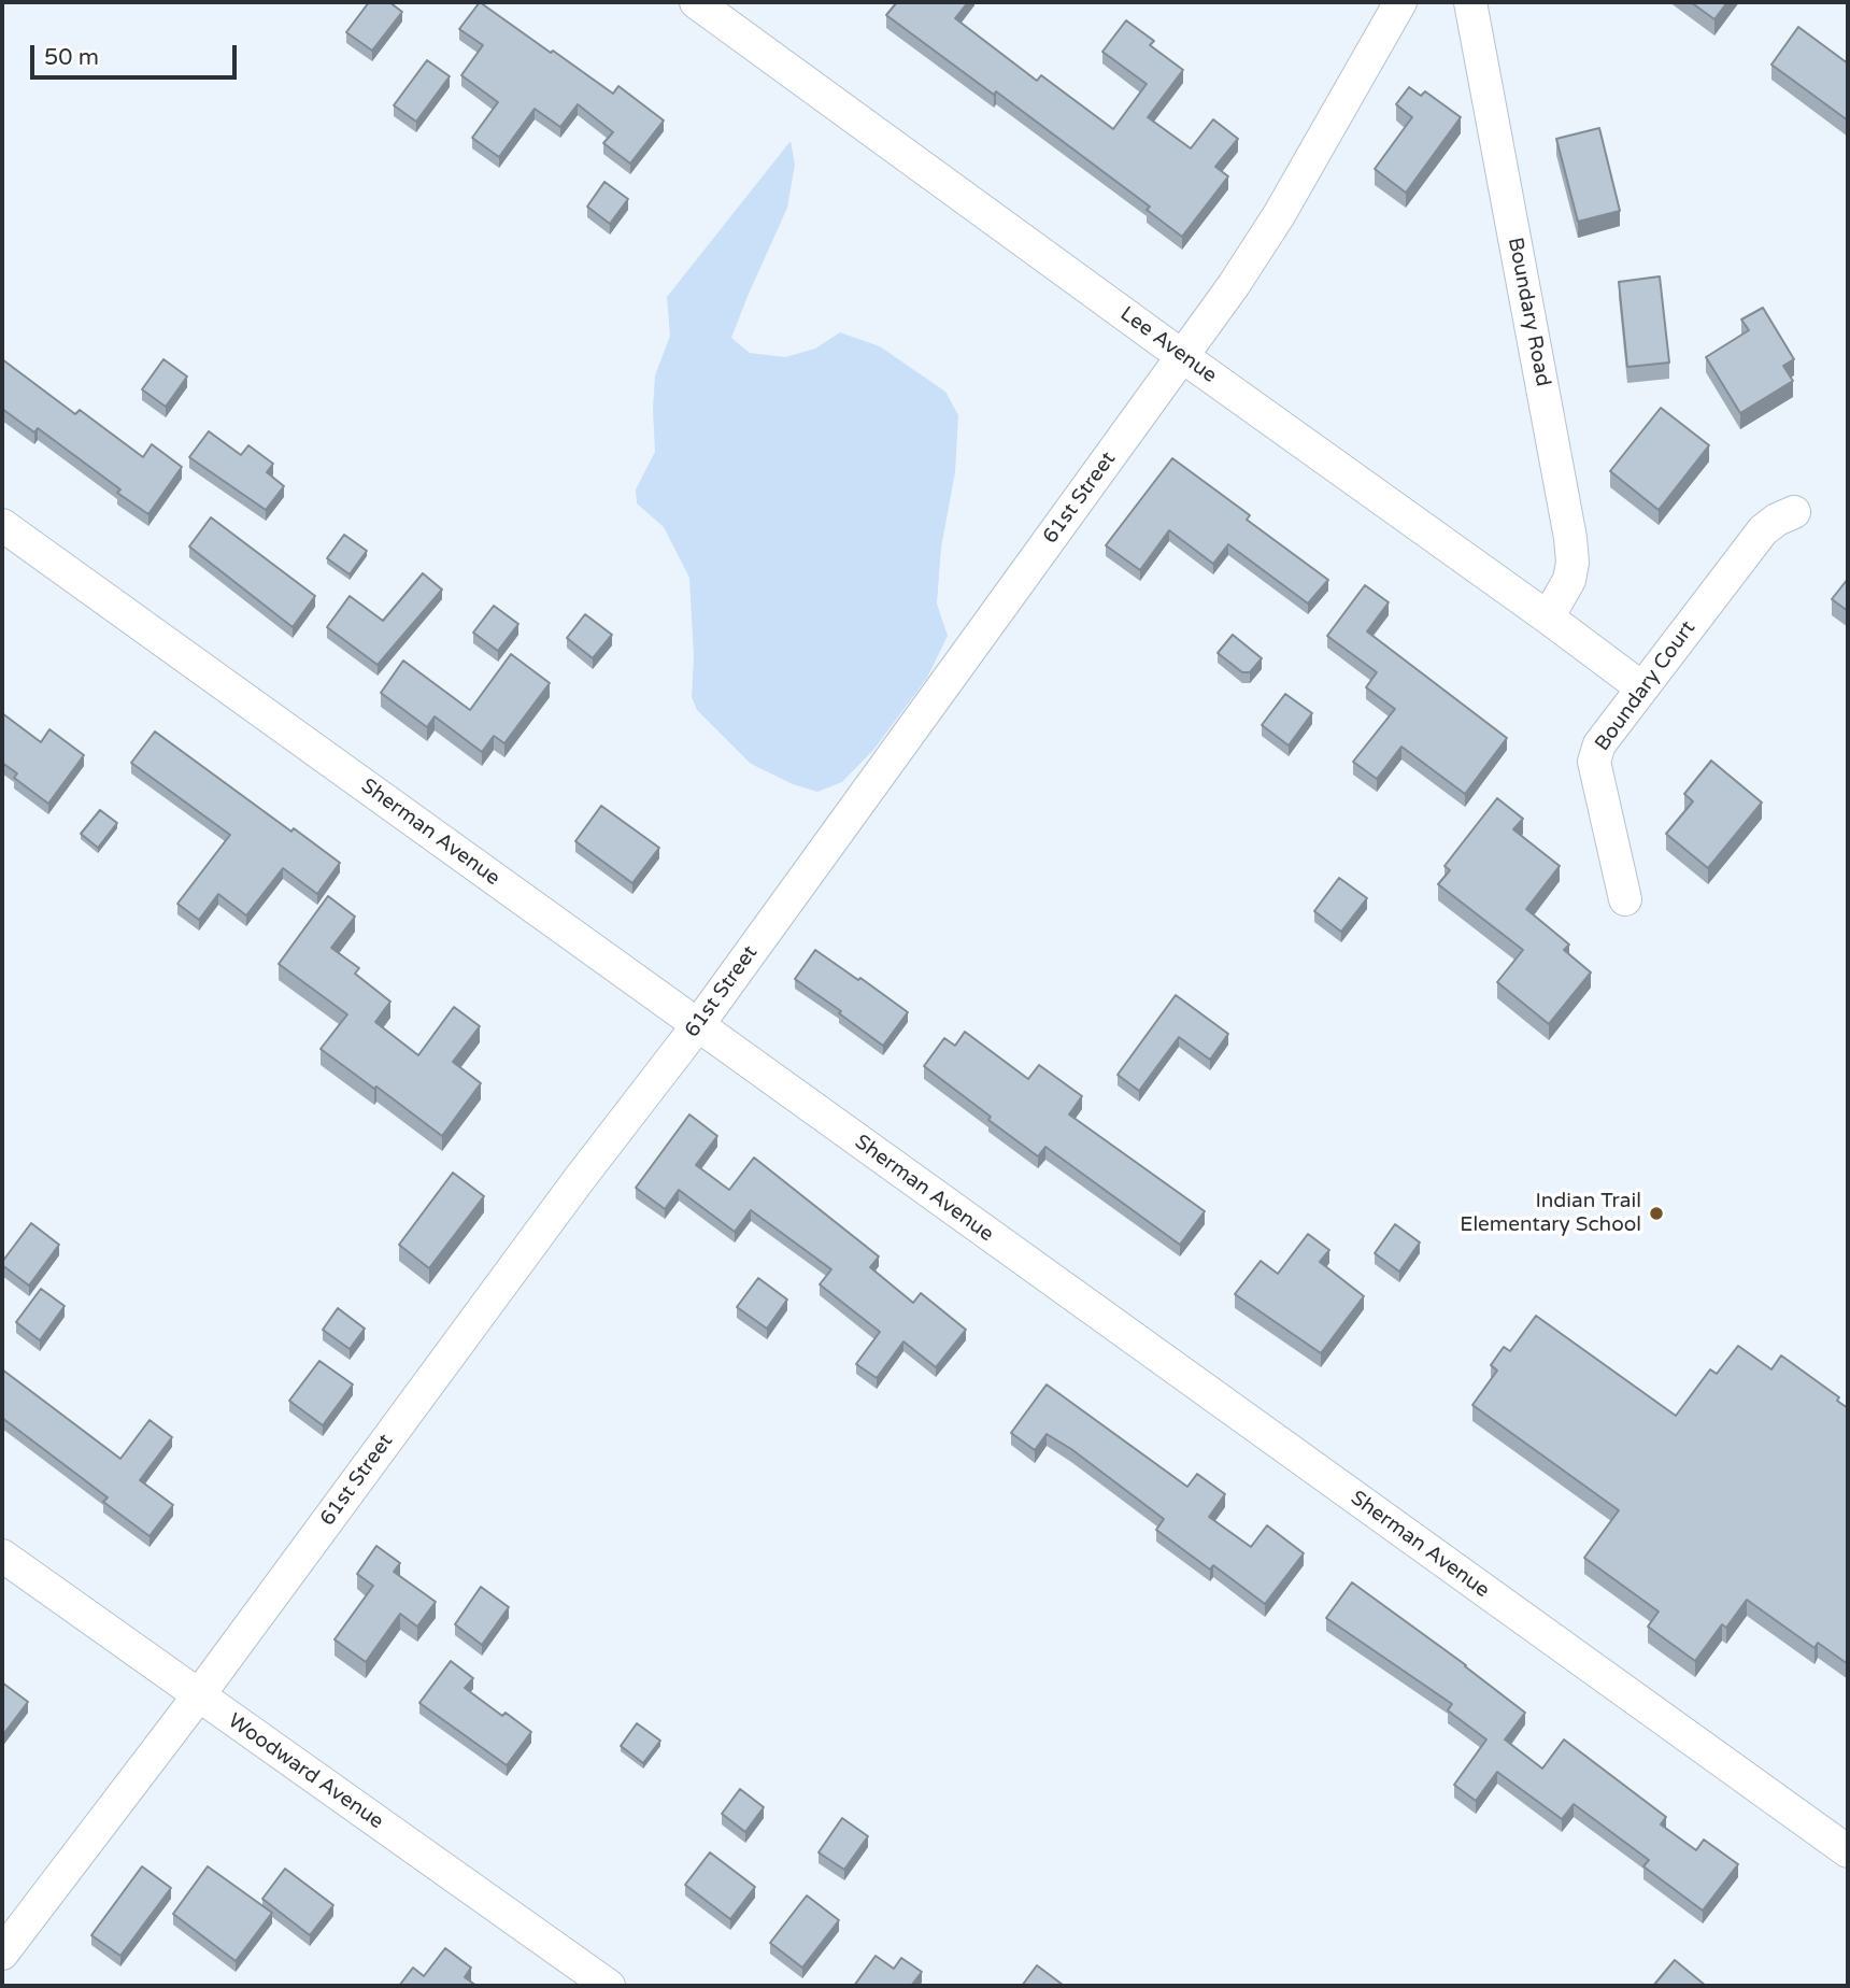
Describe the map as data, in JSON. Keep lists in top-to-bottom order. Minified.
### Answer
{"streets":{"street":["Boundary Road","Lee Avenue","61st Street","Boundary Court","Sherman Avenue","Woodward Avenue"]},"crossings":[["Boundary Road","Lee Avenue"],["Lee Avenue","61st Street"],["Lee Avenue","Boundary Court"],["61st Street","Sherman Avenue"],["61st Street","Woodward Avenue"]],"places":["Indian Trail Elementary School"],"scale_bar":"50 m"}
